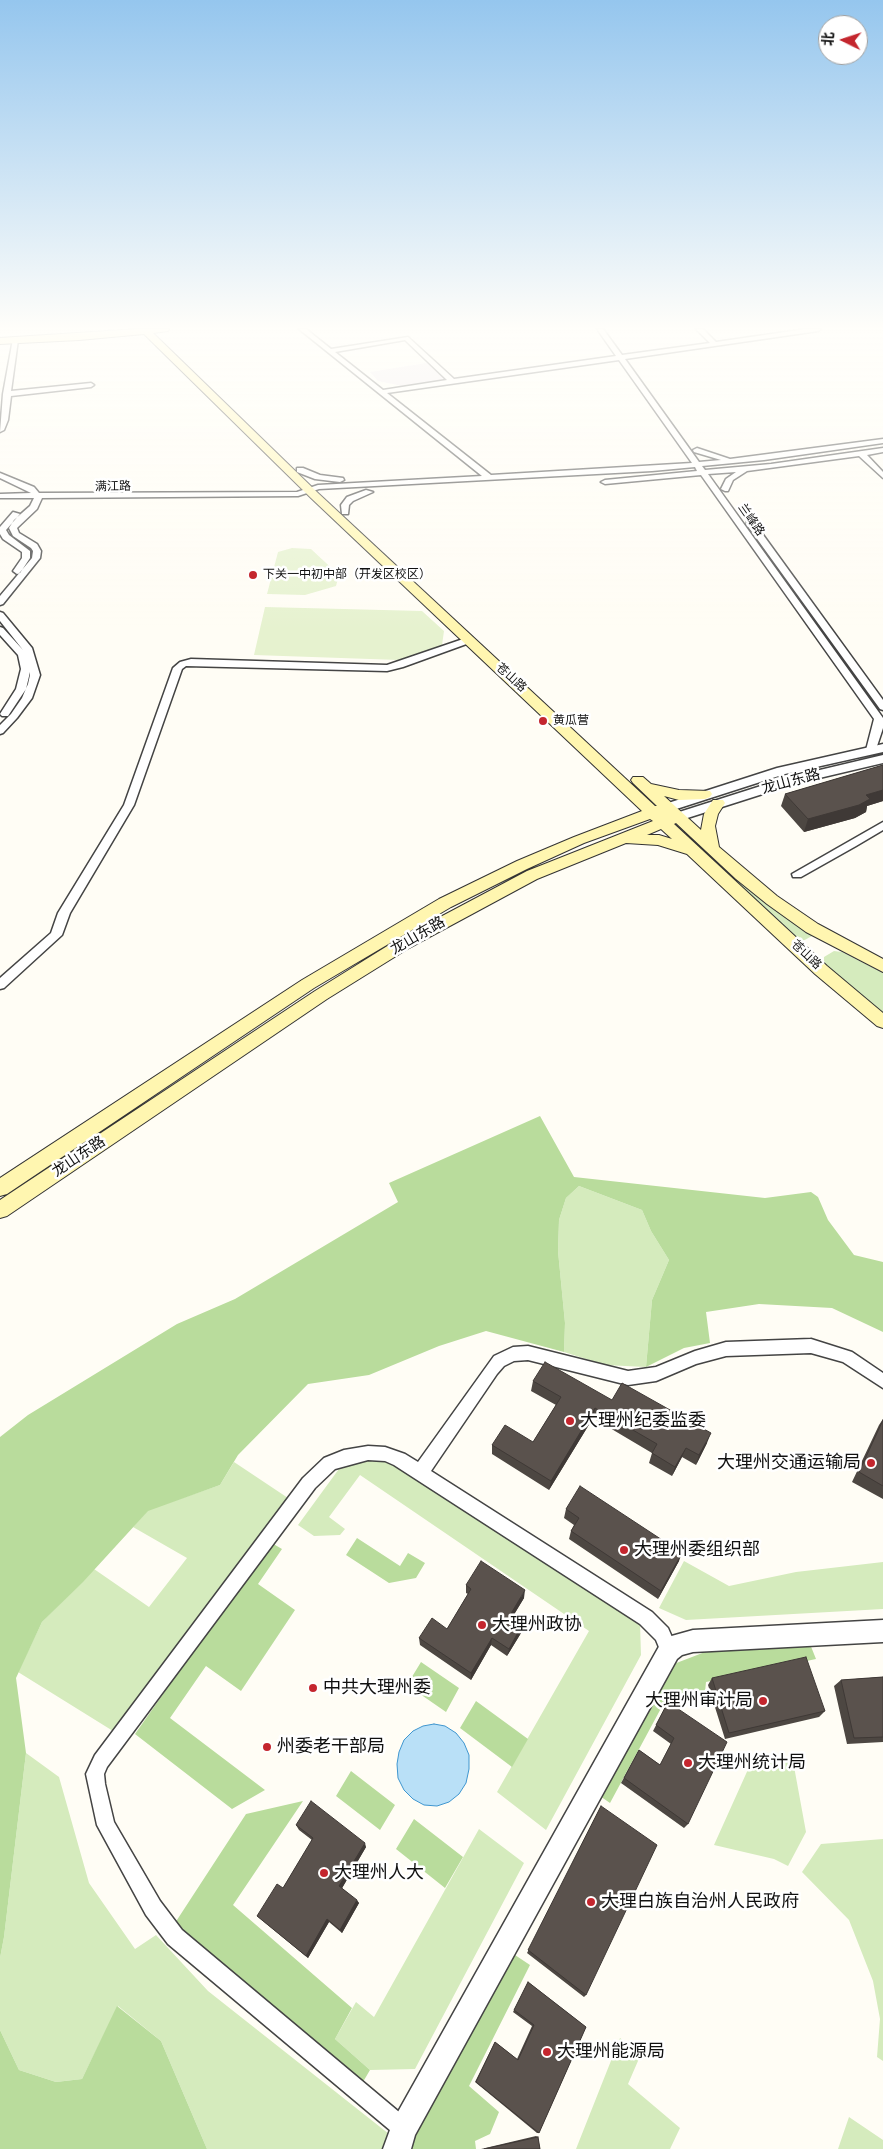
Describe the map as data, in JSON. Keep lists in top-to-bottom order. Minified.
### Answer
{"streets":{"main road":["苍山路","龙山东路"],"street":["满江路","兰峰路"]},"crossings":[["满江路","兰峰路"],["满江路","苍山路"],["苍山路","龙山东路"]],"places":["下关一中初中部（开发区校区）","黄瓜营","大理州纪委监委","大理州交通运输局","大理州委组织部","大理州政协","中共大理州委","大理州审计局","州委老干部局","大理州统计局","大理州人大","大理白族自治州人民政府","大理州能源局"],"north":"left"}
